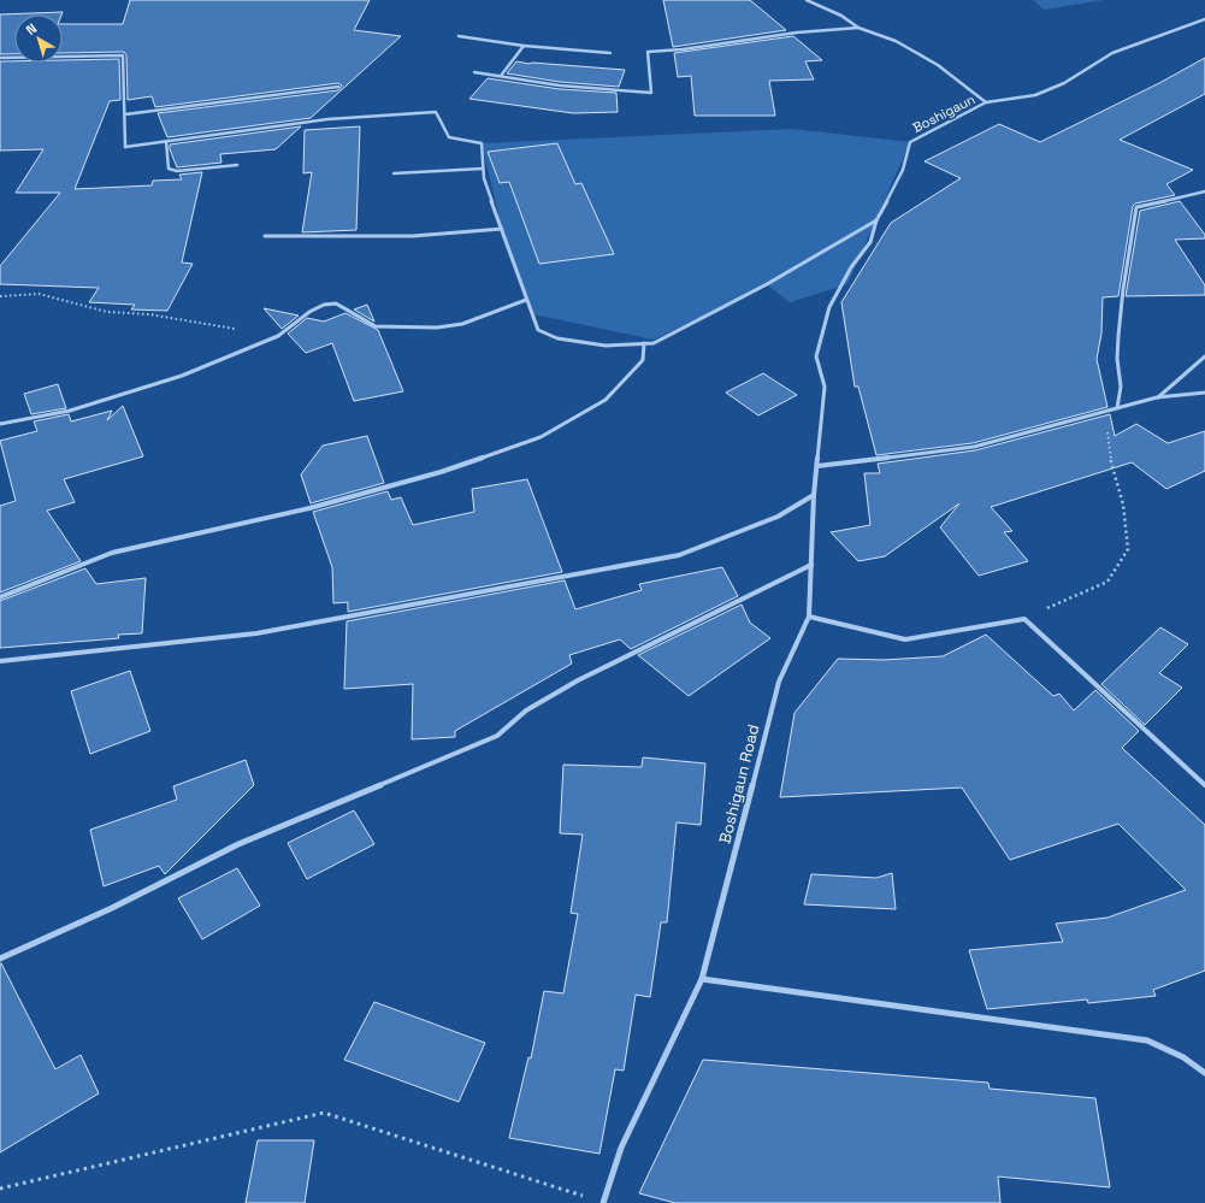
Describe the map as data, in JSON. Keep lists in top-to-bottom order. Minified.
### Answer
{"streets":{"street":["Boshigaun","Boshigaun Road"]},"crossings":[["Boshigaun","Boshigaun Road"]],"north":"top left"}
